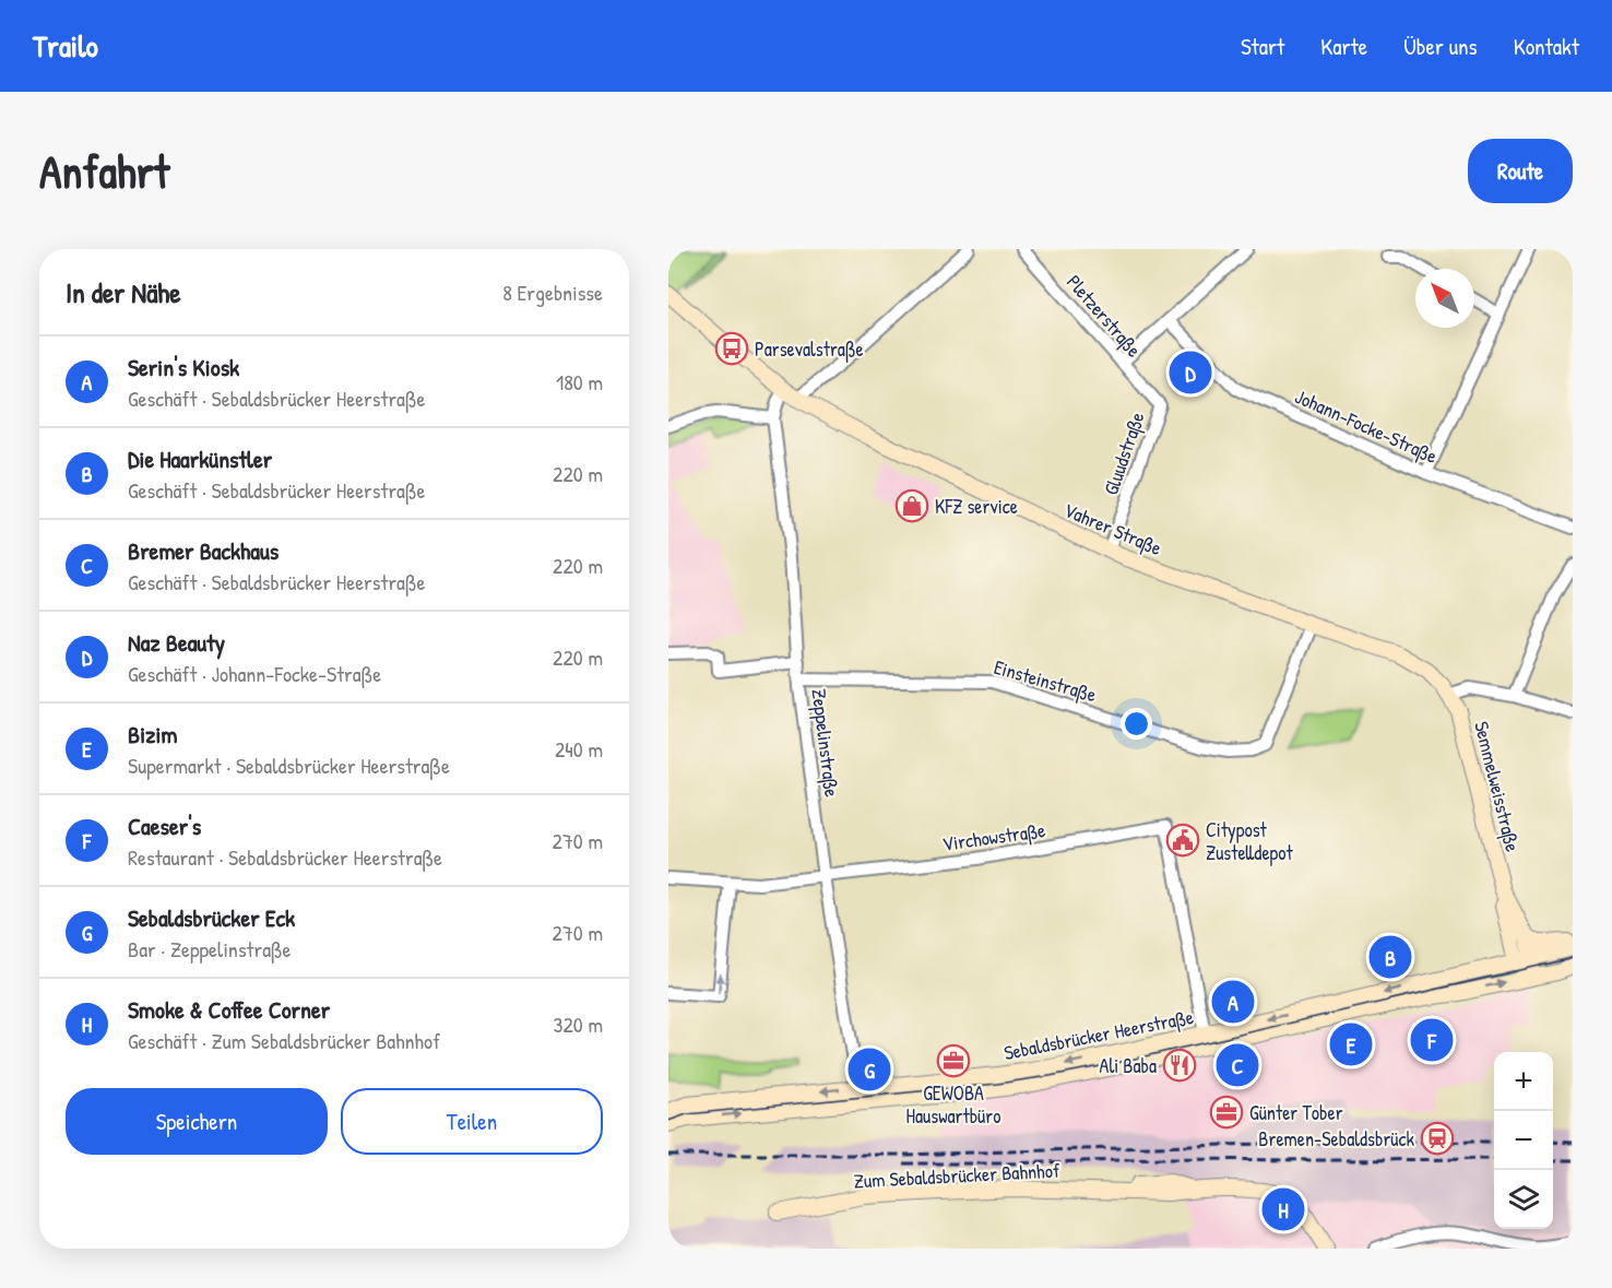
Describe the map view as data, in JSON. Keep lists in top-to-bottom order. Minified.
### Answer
{"streets":{"main road":["Vahrer Straße","Semmelweisstraße","Sebaldsbrücker Heerstraße","Zum Sebaldsbrücker Bahnhof"],"street":["Pletzerstraße","Johann-Focke-Straße","Gluudstraße","Einsteinstraße","Zeppelinstraße","Virchowstraße"]},"crossings":[["Pletzerstraße","Gluudstraße"],["Gluudstraße","Vahrer Straße"],["Vahrer Straße","Einsteinstraße"],["Vahrer Straße","Zeppelinstraße"],["Vahrer Straße","Semmelweisstraße"],["Einsteinstraße","Zeppelinstraße"],["Zeppelinstraße","Virchowstraße"],["Zeppelinstraße","Sebaldsbrücker Heerstraße"],["Semmelweisstraße","Sebaldsbrücker Heerstraße"],["Virchowstraße","Sebaldsbrücker Heerstraße"]],"places":{"bus stop":["Parsevalstraße"],"shop":["KFZ service"],"public building":["Citypost Zustelldepot"],"office":["GEWOBA Hauswartbüro","Günter Tober"],"restaurant":["Ali Baba"],"station":["Bremen-Sebaldsbrück"]},"north":"top left","page":{"header":"Trailo","nav":["Start","Karte","Über uns","Kontakt"],"buttons":["Route",["Speichern","Teilen"]],"title":"Anfahrt","heading":["In der Nähe","8 Ergebnisse"],"list":[{"mark":"A","name":"Serin's Kiosk","note":"Geschäft · Sebaldsbrücker Heerstraße","value":"180 m"},{"mark":"B","name":"Die Haarkünstler","note":"Geschäft · Sebaldsbrücker Heerstraße","value":"220 m"},{"mark":"C","name":"Bremer Backhaus","note":"Geschäft · Sebaldsbrücker Heerstraße","value":"220 m"},{"mark":"D","name":"Naz Beauty","note":"Geschäft · Johann-Focke-Straße","value":"220 m"},{"mark":"E","name":"Bizim","note":"Supermarkt · Sebaldsbrücker Heerstraße","value":"240 m"},{"mark":"F","name":"Caeser's","note":"Restaurant · Sebaldsbrücker Heerstraße","value":"270 m"},{"mark":"G","name":"Sebaldsbrücker Eck","note":"Bar · Zeppelinstraße","value":"270 m"},{"mark":"H","name":"Smoke & Coffee Corner","note":"Geschäft · Zum Sebaldsbrücker Bahnhof","value":"320 m"}],"pins":["D","B","A","F","E","C","G","H"],"map_buttons":["+","−"]}}
